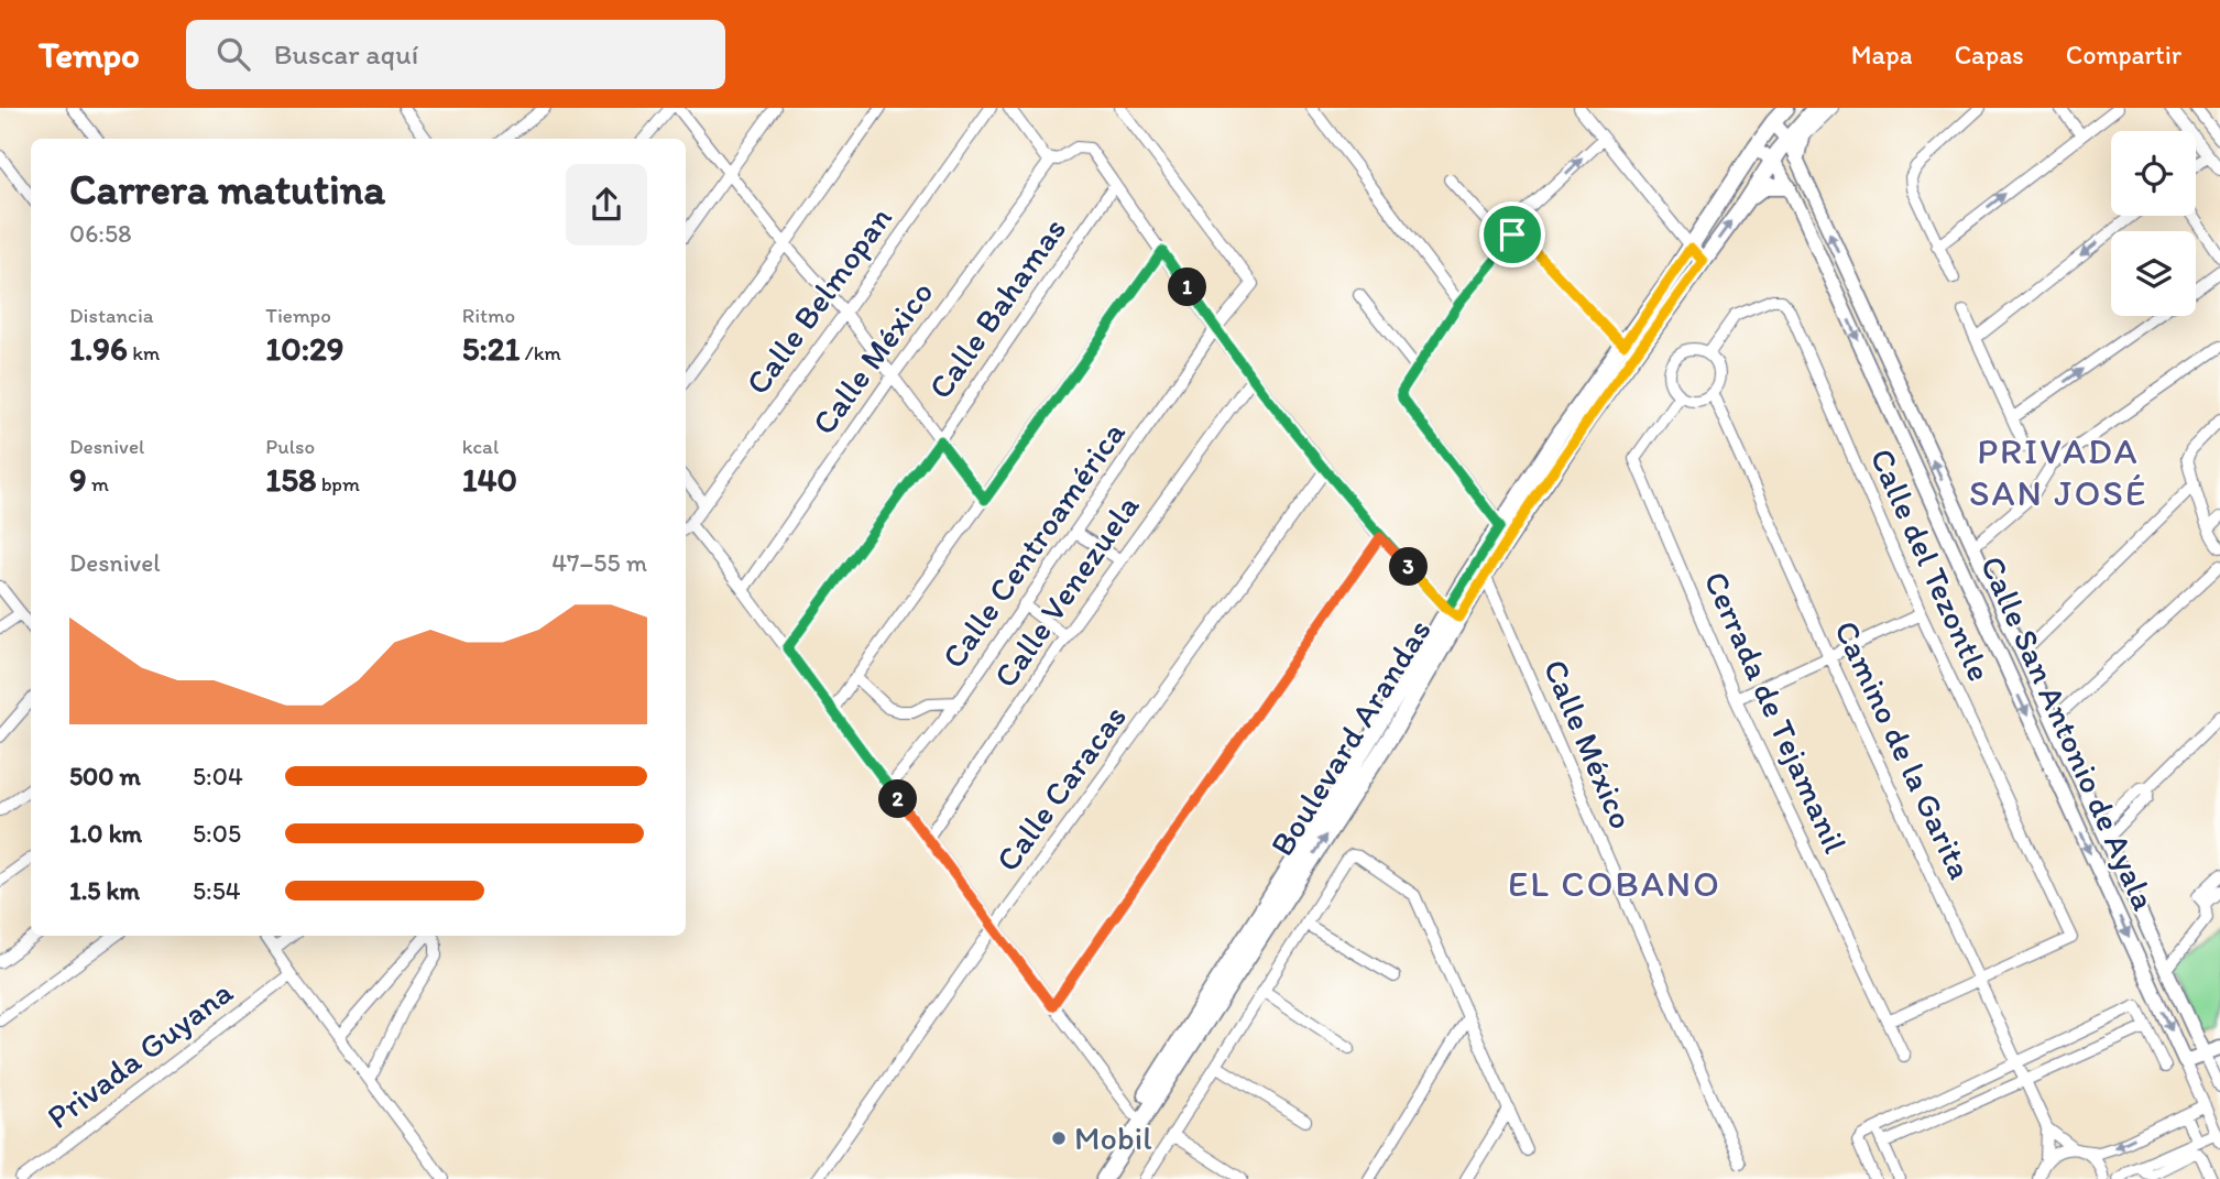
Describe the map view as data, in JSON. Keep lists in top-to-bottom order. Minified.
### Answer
{"streets":{"main road":["Boulevard Arandas"],"street":["Calle Belmopan","Calle Bahamas","Calle México","Calle Centroamérica","Calle del Tezontle","Calle Venezuela","Cerrada de Tejamanil","Calle San Antonio de Ayala","Camino de la Garita","Calle Caracas","Privada Guyana"]},"crossings":[["Calle México","Boulevard Arandas"],["Calle del Tezontle","Cerrada de Tejamanil"],["Calle del Tezontle","Camino de la Garita"],["Cerrada de Tejamanil","Camino de la Garita"],["Calle San Antonio de Ayala","Boulevard Arandas"]],"districts":["PRIVADA SAN JOSÉ","EL COBANO"],"places":["Mobil"],"page":{"header":"Tempo","search":"Buscar aquí","nav":["Mapa","Capas","Compartir"],"heading":["Carrera matutina","06:58"],"pins":["1","3","2"],"stats":[["Distancia","1.96 km"],["Tiempo","10:29"],["Ritmo","5:21 /km"],["Desnivel","9 m"],["Pulso","158 bpm"],["kcal","140"]],"chart":["Desnivel","47–55 m"],"list":[{"name":"500 m","note":"5:04"},{"name":"1.0 km","note":"5:05"},{"name":"1.5 km","note":"5:54"}]}}
